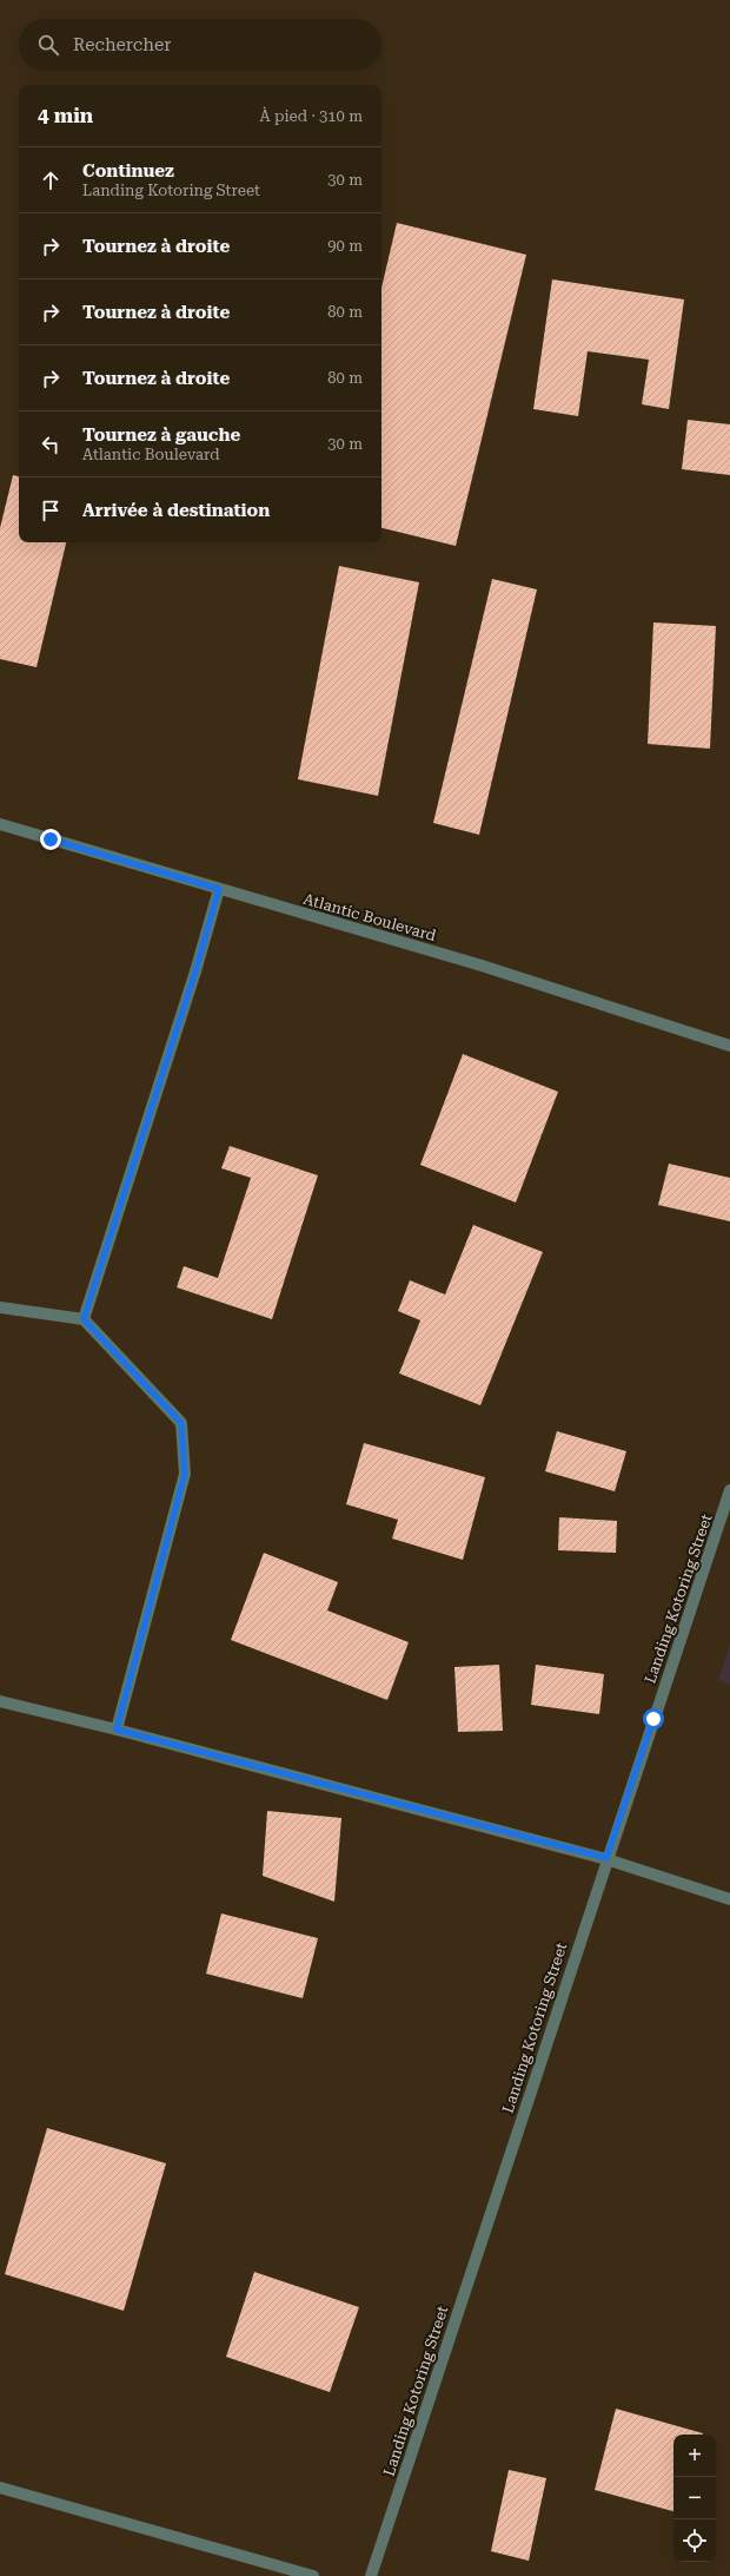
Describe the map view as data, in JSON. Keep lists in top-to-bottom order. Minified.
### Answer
{"streets":{"street":["Atlantic Boulevard","Landing Kotoring Street"]},"page":{"search":"Rechercher","heading":["4 min","À pied · 310 m"],"list":[["Continuez","Landing Kotoring Street","30 m"],["Tournez à droite","90 m"],["Tournez à droite","80 m"],["Tournez à droite","80 m"],["Tournez à gauche","Atlantic Boulevard","30 m"],"Arrivée à destination"],"map_buttons":["+","−"]}}
